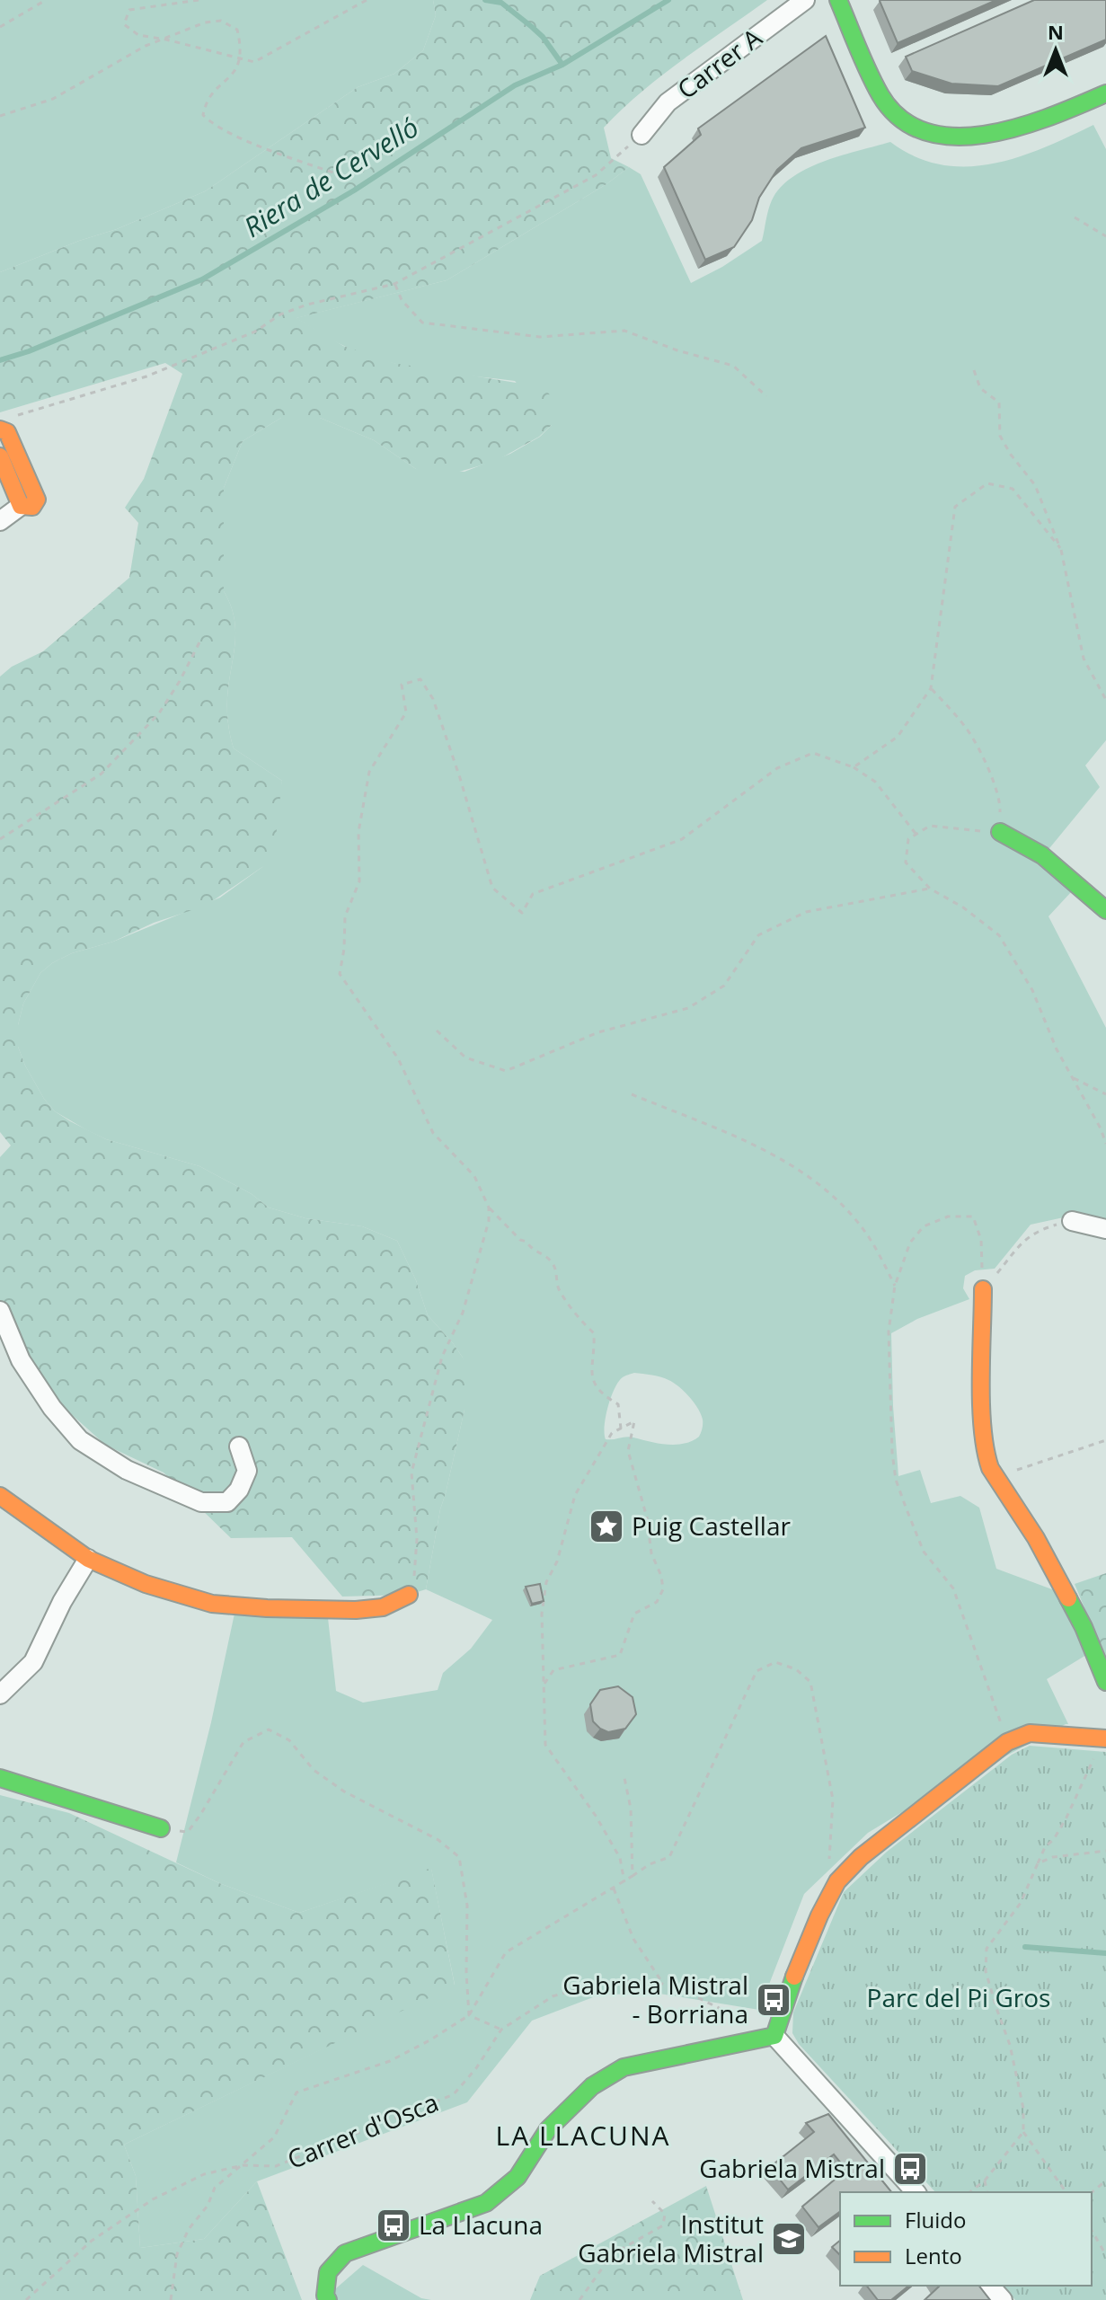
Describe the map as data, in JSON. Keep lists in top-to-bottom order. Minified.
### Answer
{"streets":{"street":["Carrer A"],"path":["Carrer d'Osca"]},"districts":["LA LLACUNA"],"water":["Riera de Cervelló"],"parks":["Parc del Pi Gros"],"places":{"place":["Puig Castellar"],"bus stop":["Gabriela Mistral - Borriana","Gabriela Mistral","La Llacuna"],"school or university":["Institut Gabriela Mistral"]},"legend":["Fluido","Lento"],"north":"top"}
